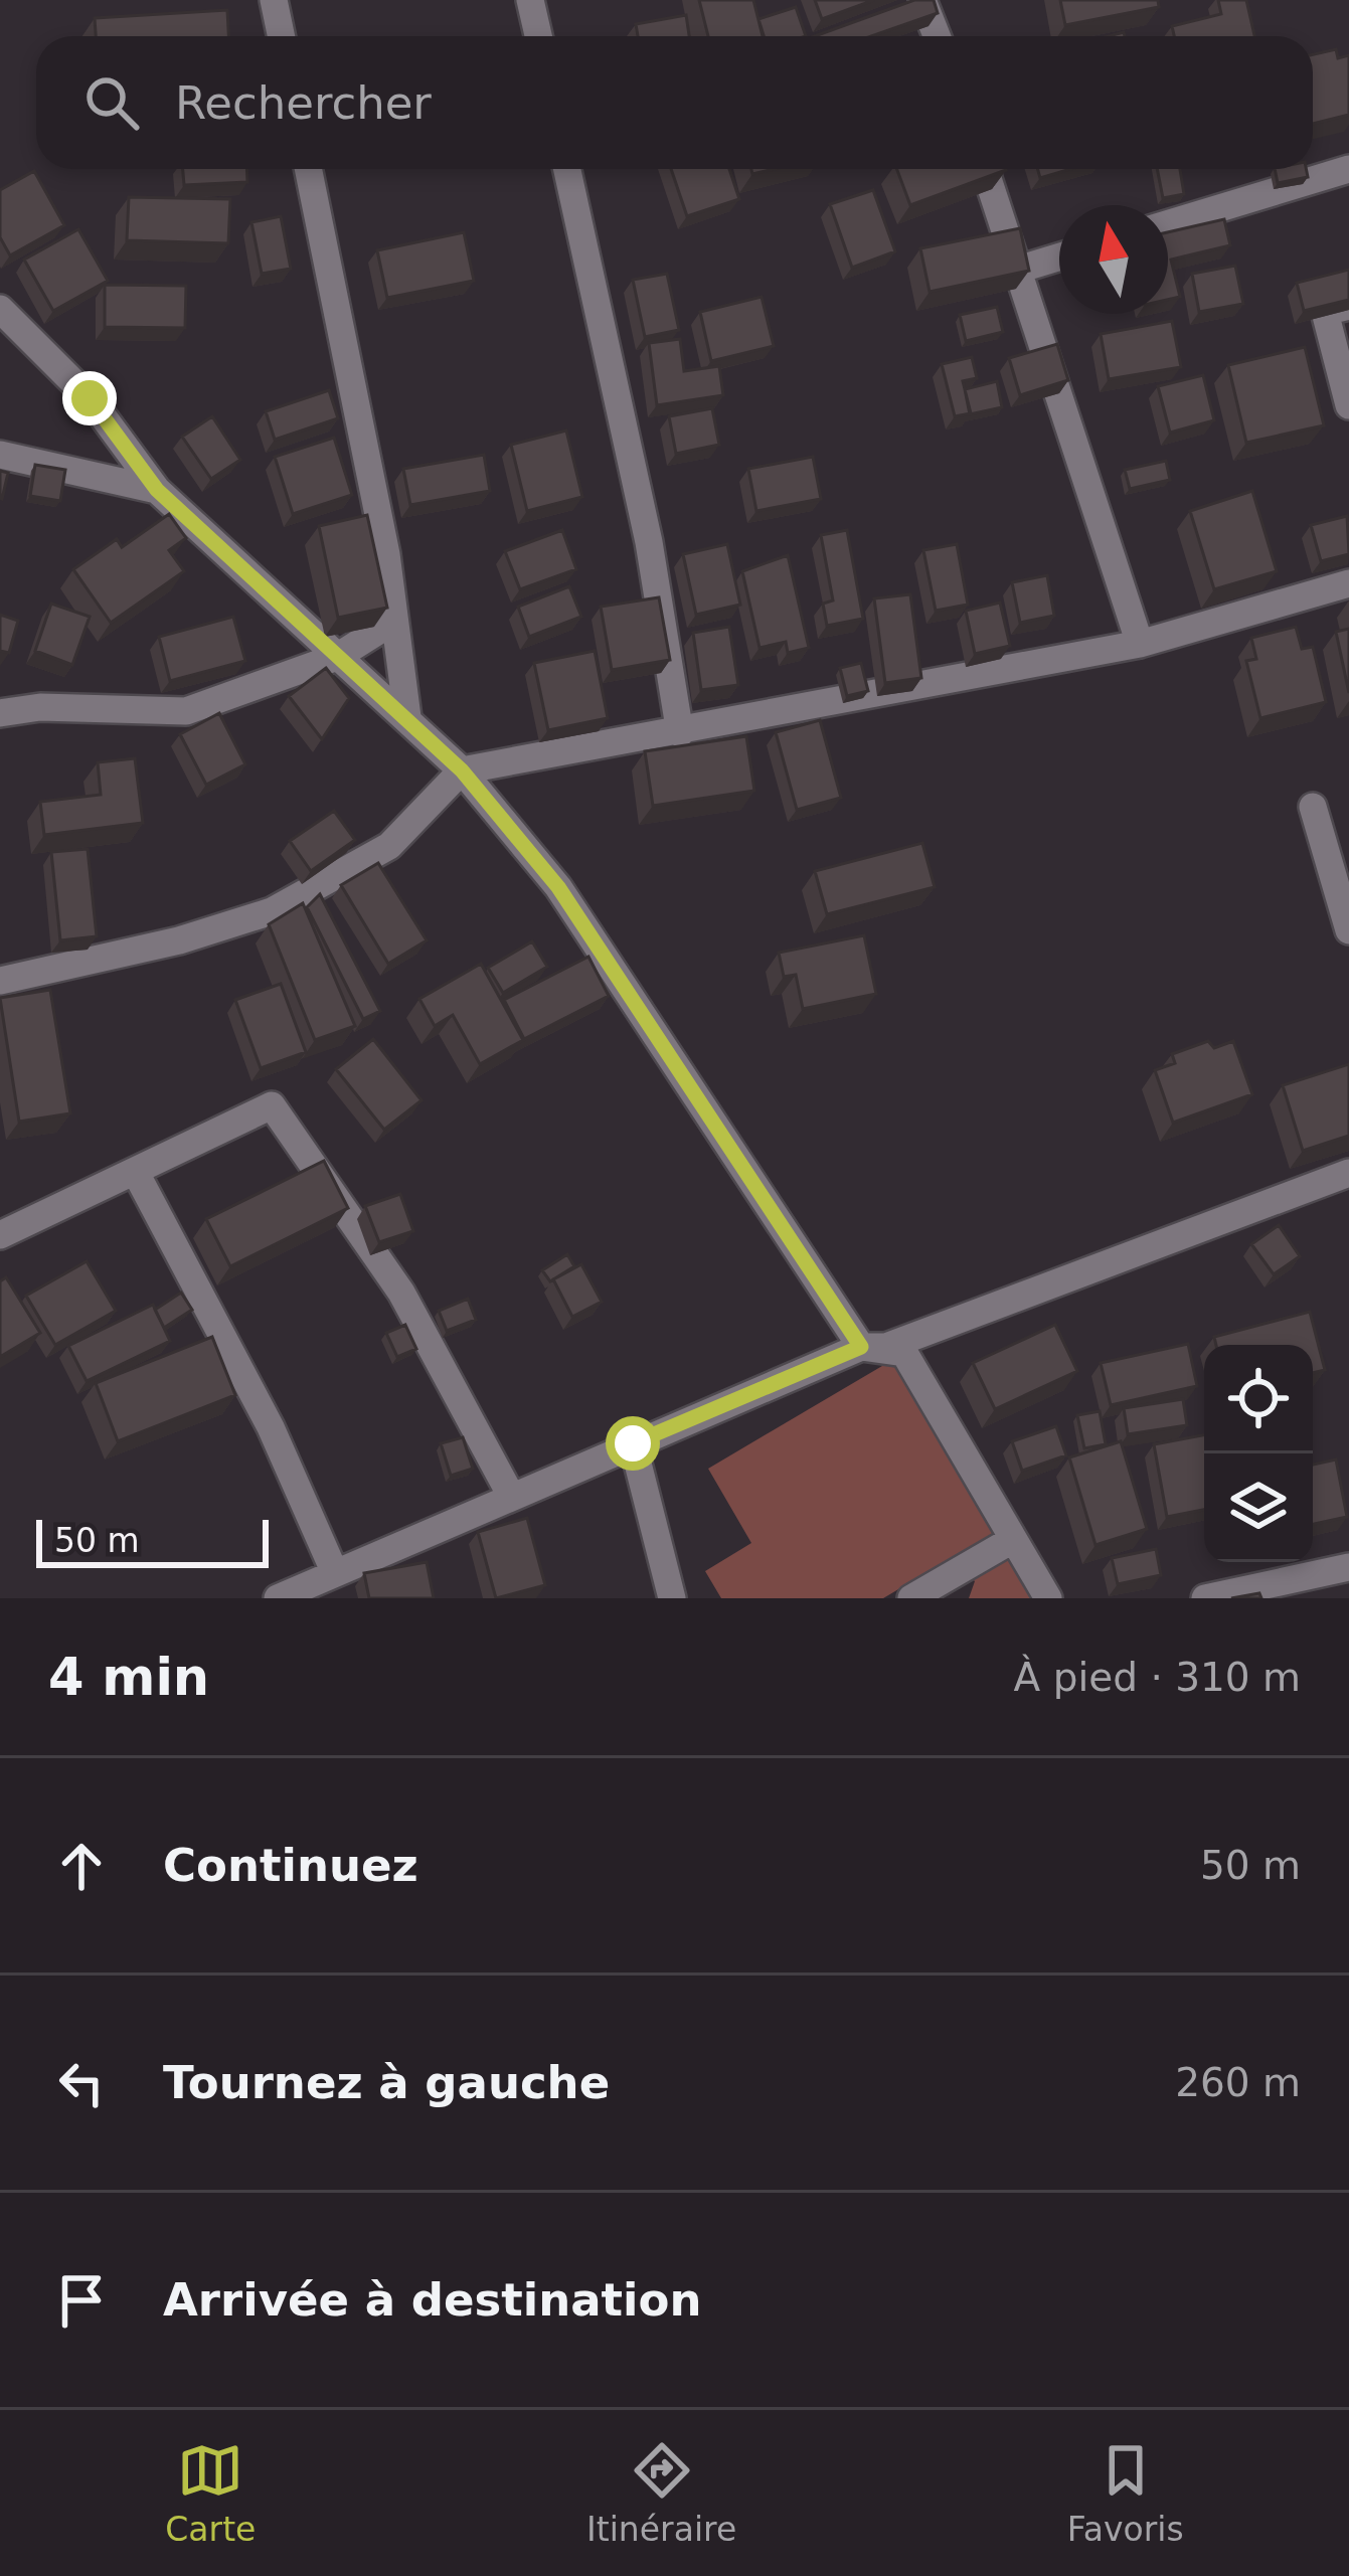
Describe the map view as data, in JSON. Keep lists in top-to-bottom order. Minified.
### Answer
{"scale_bar":"50 m","north":"top","page":{"search":"Rechercher","scale":"50 m","heading":["4 min","À pied · 310 m"],"list":[["Continuez","50 m"],["Tournez à gauche","260 m"],"Arrivée à destination"],"nav":["Carte","Itinéraire","Favoris"]}}
